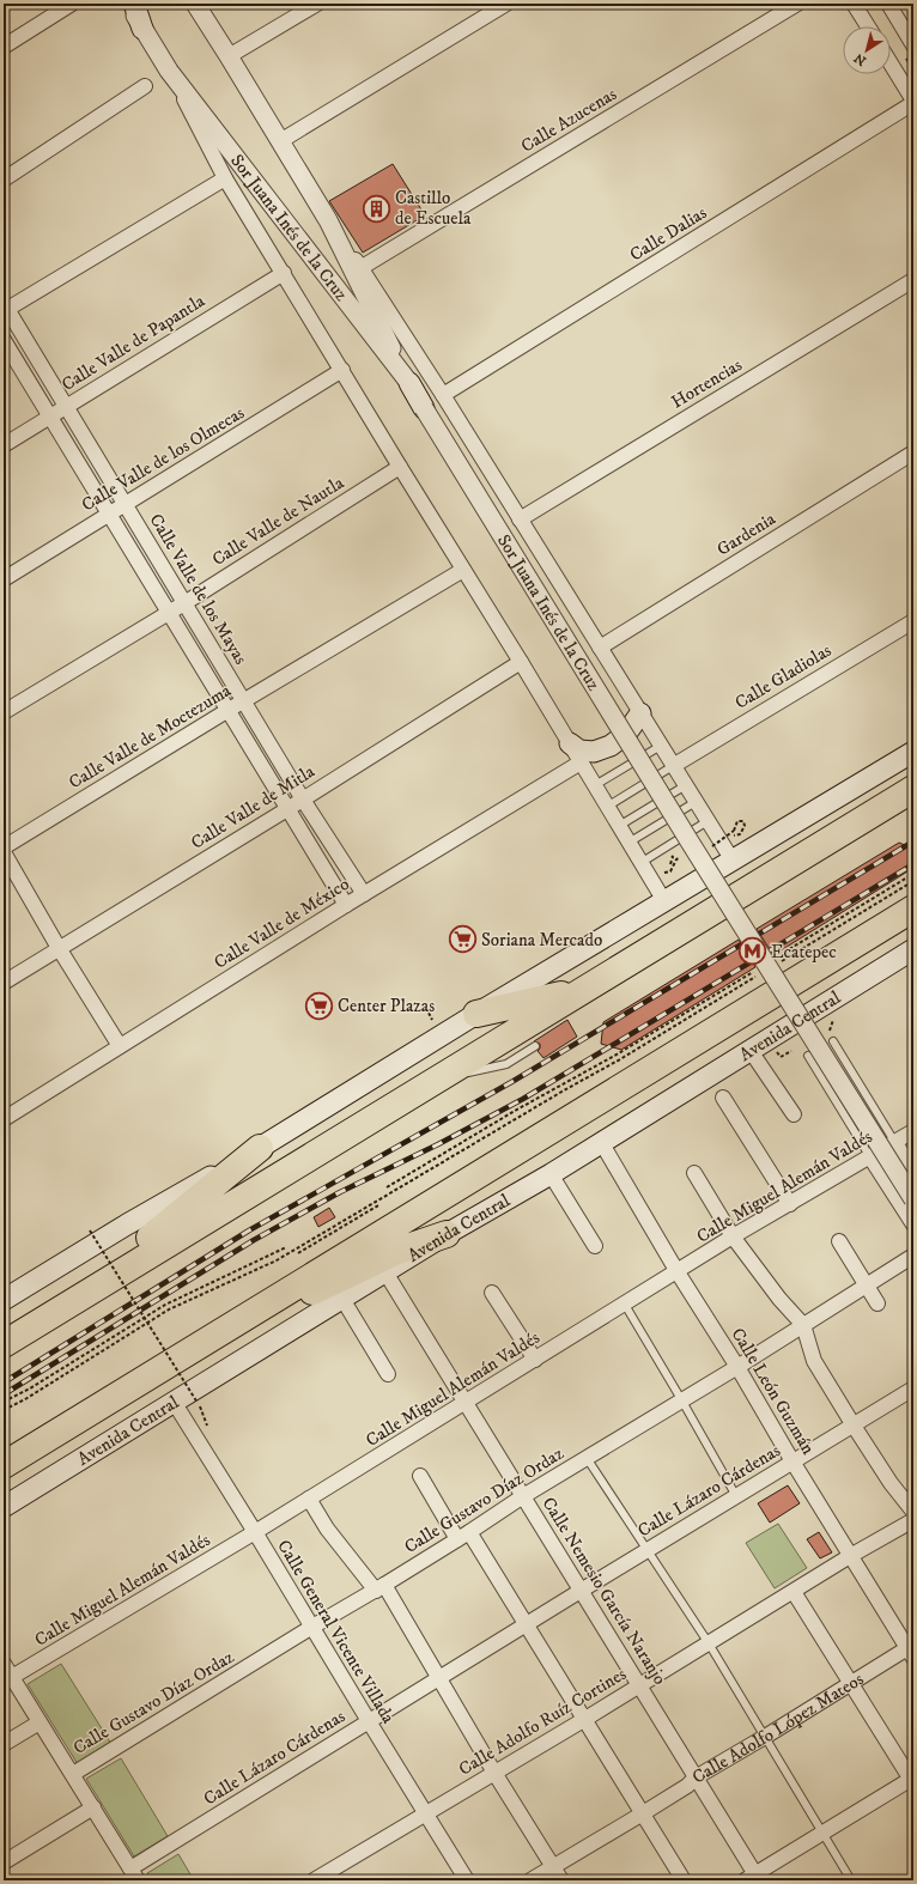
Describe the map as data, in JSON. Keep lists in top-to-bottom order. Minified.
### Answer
{"streets":{"highway":["Avenida Central"],"main road":["Sor Juana Inés de la Cruz"],"street":["Calle Azucenas","Calle Dalias","Calle Valle de Papantla","Hortencias","Calle Valle de los Olmecas","Calle Valle de Nautla","Gardenia","Calle Valle de los Mayas","Calle Gladiolas","Calle Valle de Moctezuma","Calle Valle de Mitla","Calle Valle de México","Calle Miguel Alemán Valdés","Calle León Guzmán","Calle Lázaro Cárdenas","Calle Gustavo Díaz Ordaz","Calle Nemesio García Naranjo","Calle General Vicente Villada","Calle Adolfo Ruíz Cortines","Calle Adolfo López Mateos"]},"crossings":[["Calle Valle de Papantla","Calle Valle de los Mayas"],["Calle Valle de los Olmecas","Calle Valle de los Mayas"],["Calle Valle de Nautla","Calle Valle de los Mayas"],["Calle Valle de los Mayas","Calle Valle de Moctezuma"],["Calle Valle de los Mayas","Calle Valle de Mitla"],["Calle Valle de los Mayas","Calle Valle de México"],["Avenida Central","Calle León Guzmán"],["Avenida Central","Calle Nemesio García Naranjo"],["Avenida Central","Calle General Vicente Villada"],["Calle Miguel Alemán Valdés","Calle León Guzmán"],["Calle Miguel Alemán Valdés","Calle Nemesio García Naranjo"],["Calle Miguel Alemán Valdés","Calle General Vicente Villada"],["Calle León Guzmán","Calle Lázaro Cárdenas"],["Calle León Guzmán","Calle Gustavo Díaz Ordaz"],["Calle León Guzmán","Calle Adolfo Ruíz Cortines"],["Calle León Guzmán","Calle Adolfo López Mateos"],["Calle Lázaro Cárdenas","Calle Nemesio García Naranjo"],["Calle Lázaro Cárdenas","Calle General Vicente Villada"],["Calle Gustavo Díaz Ordaz","Calle Nemesio García Naranjo"],["Calle Gustavo Díaz Ordaz","Calle General Vicente Villada"],["Calle Nemesio García Naranjo","Calle Adolfo Ruíz Cortines"],["Calle Nemesio García Naranjo","Calle Adolfo López Mateos"],["Calle General Vicente Villada","Calle Adolfo Ruíz Cortines"]],"places":{"building":["Castillo de Escuela"],"supermarket":["Soriana Mercado","Center Plazas"],"metro station":["Ecatepec"]},"north":"bottom left"}
